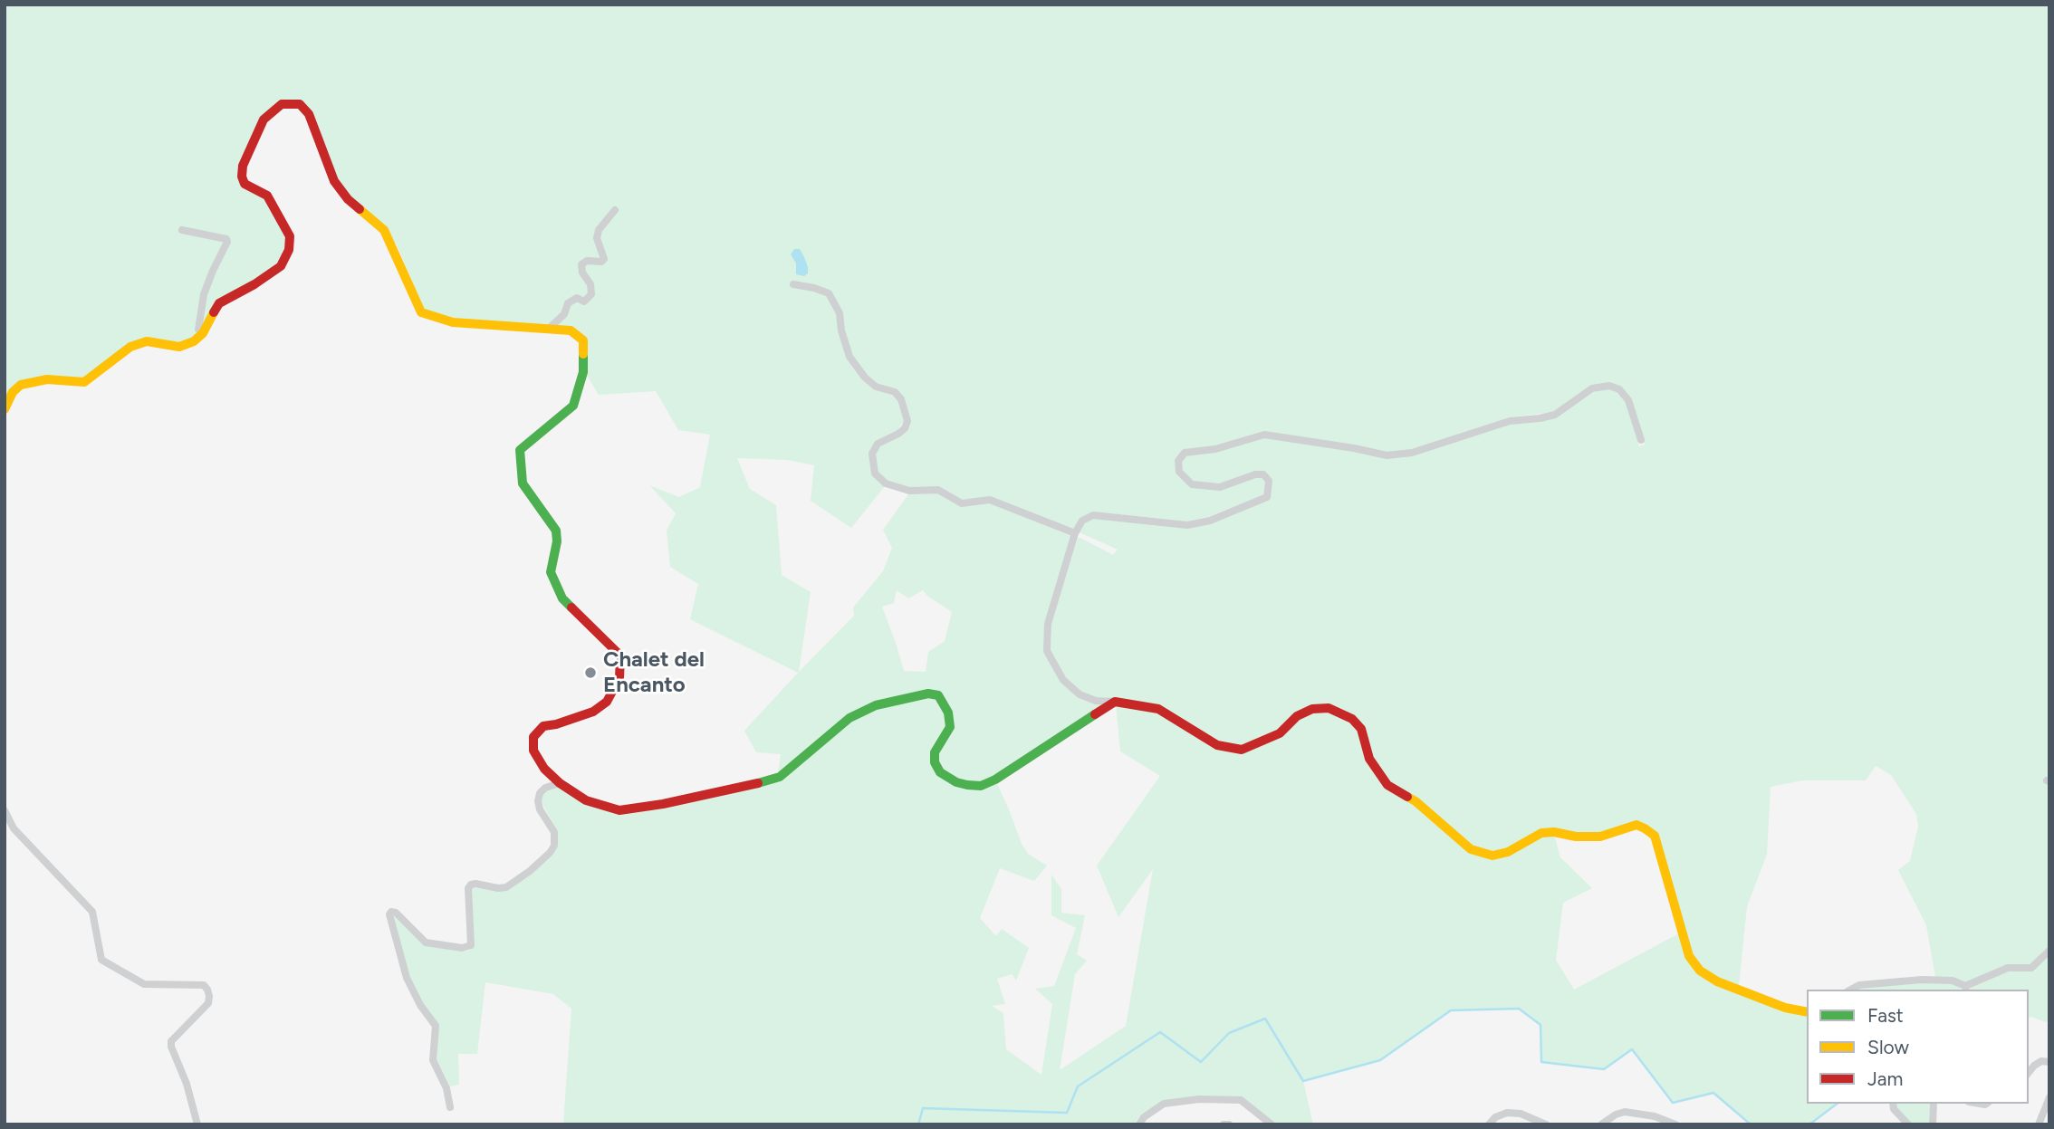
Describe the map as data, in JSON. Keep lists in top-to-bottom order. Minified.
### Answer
{"places":["Chalet del Encanto"],"legend":["Fast","Slow","Jam"]}
